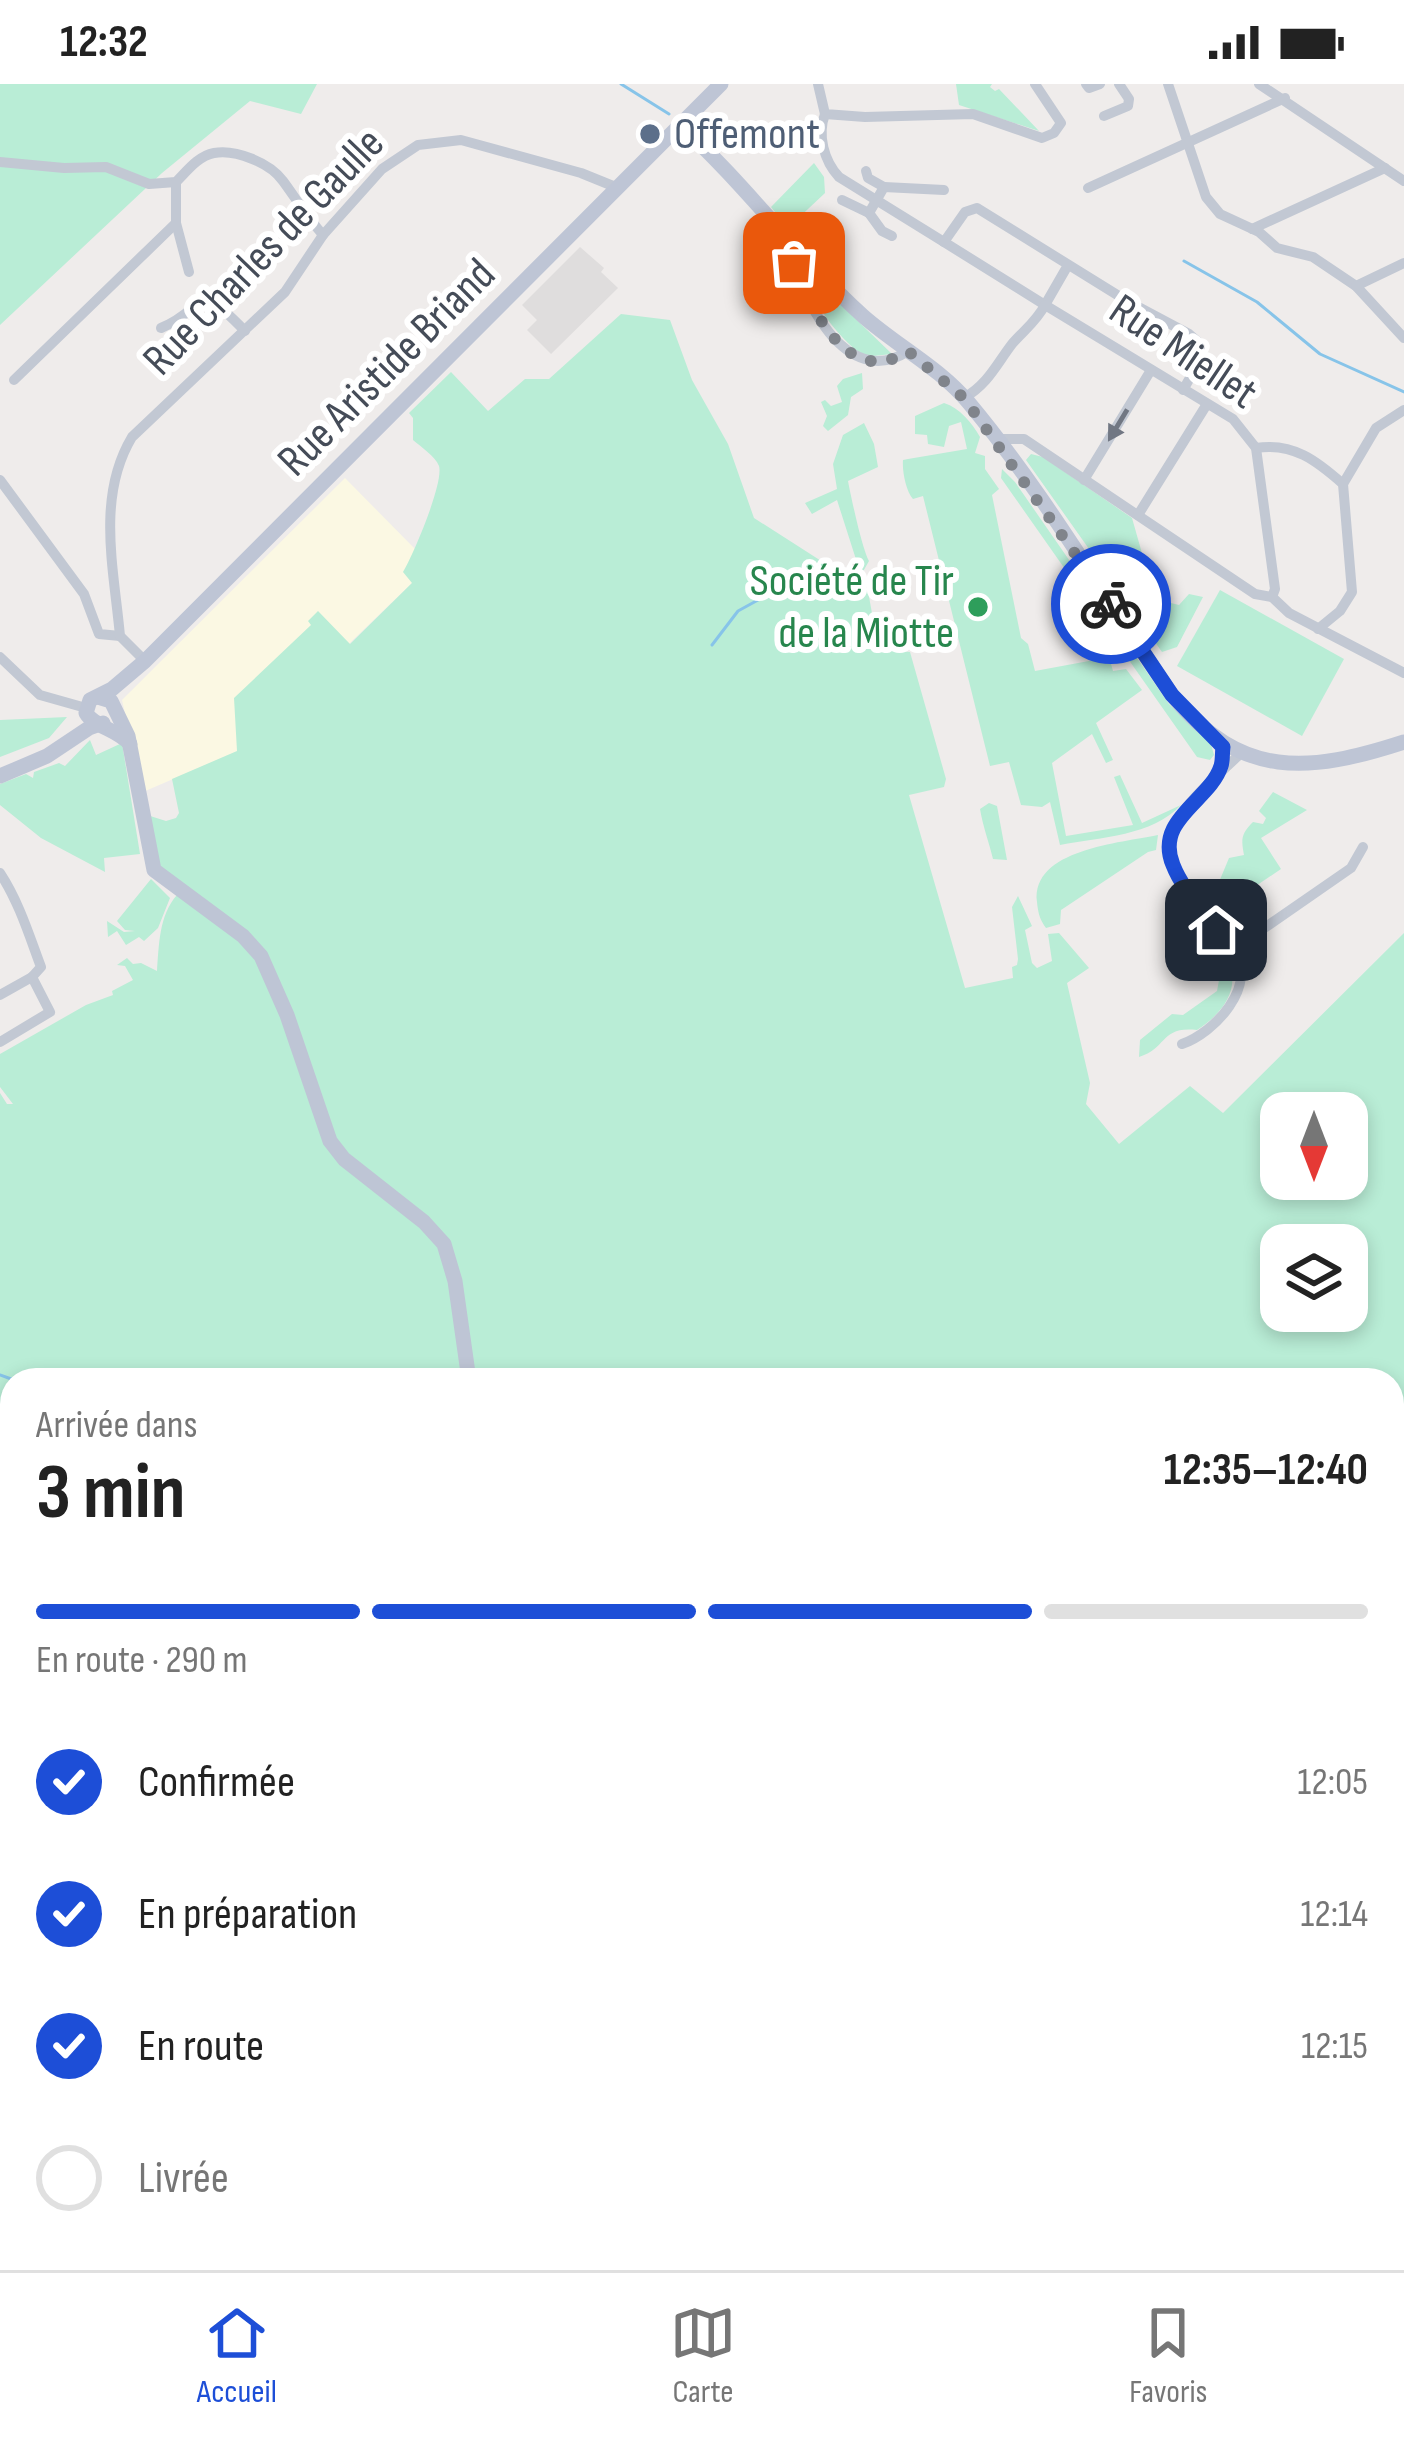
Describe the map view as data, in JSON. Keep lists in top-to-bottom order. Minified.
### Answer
{"streets":{"street":["Rue Charles de Gaulle","Rue Miellet","Rue Aristide Briand"]},"crossings":[["Rue Charles de Gaulle","Rue Aristide Briand"]],"places":["Offemont","Société de Tir de la Miotte"],"north":"bottom","page":{"status":"12:32","heading":["3 min","Arrivée dans","12:35–12:40"],"bar":"En route · 290 m","list":[["Confirmée","12:05"],["En préparation","12:14"],["En route","12:15"],"Livrée"],"tabs":["Accueil","Carte","Favoris"]}}
